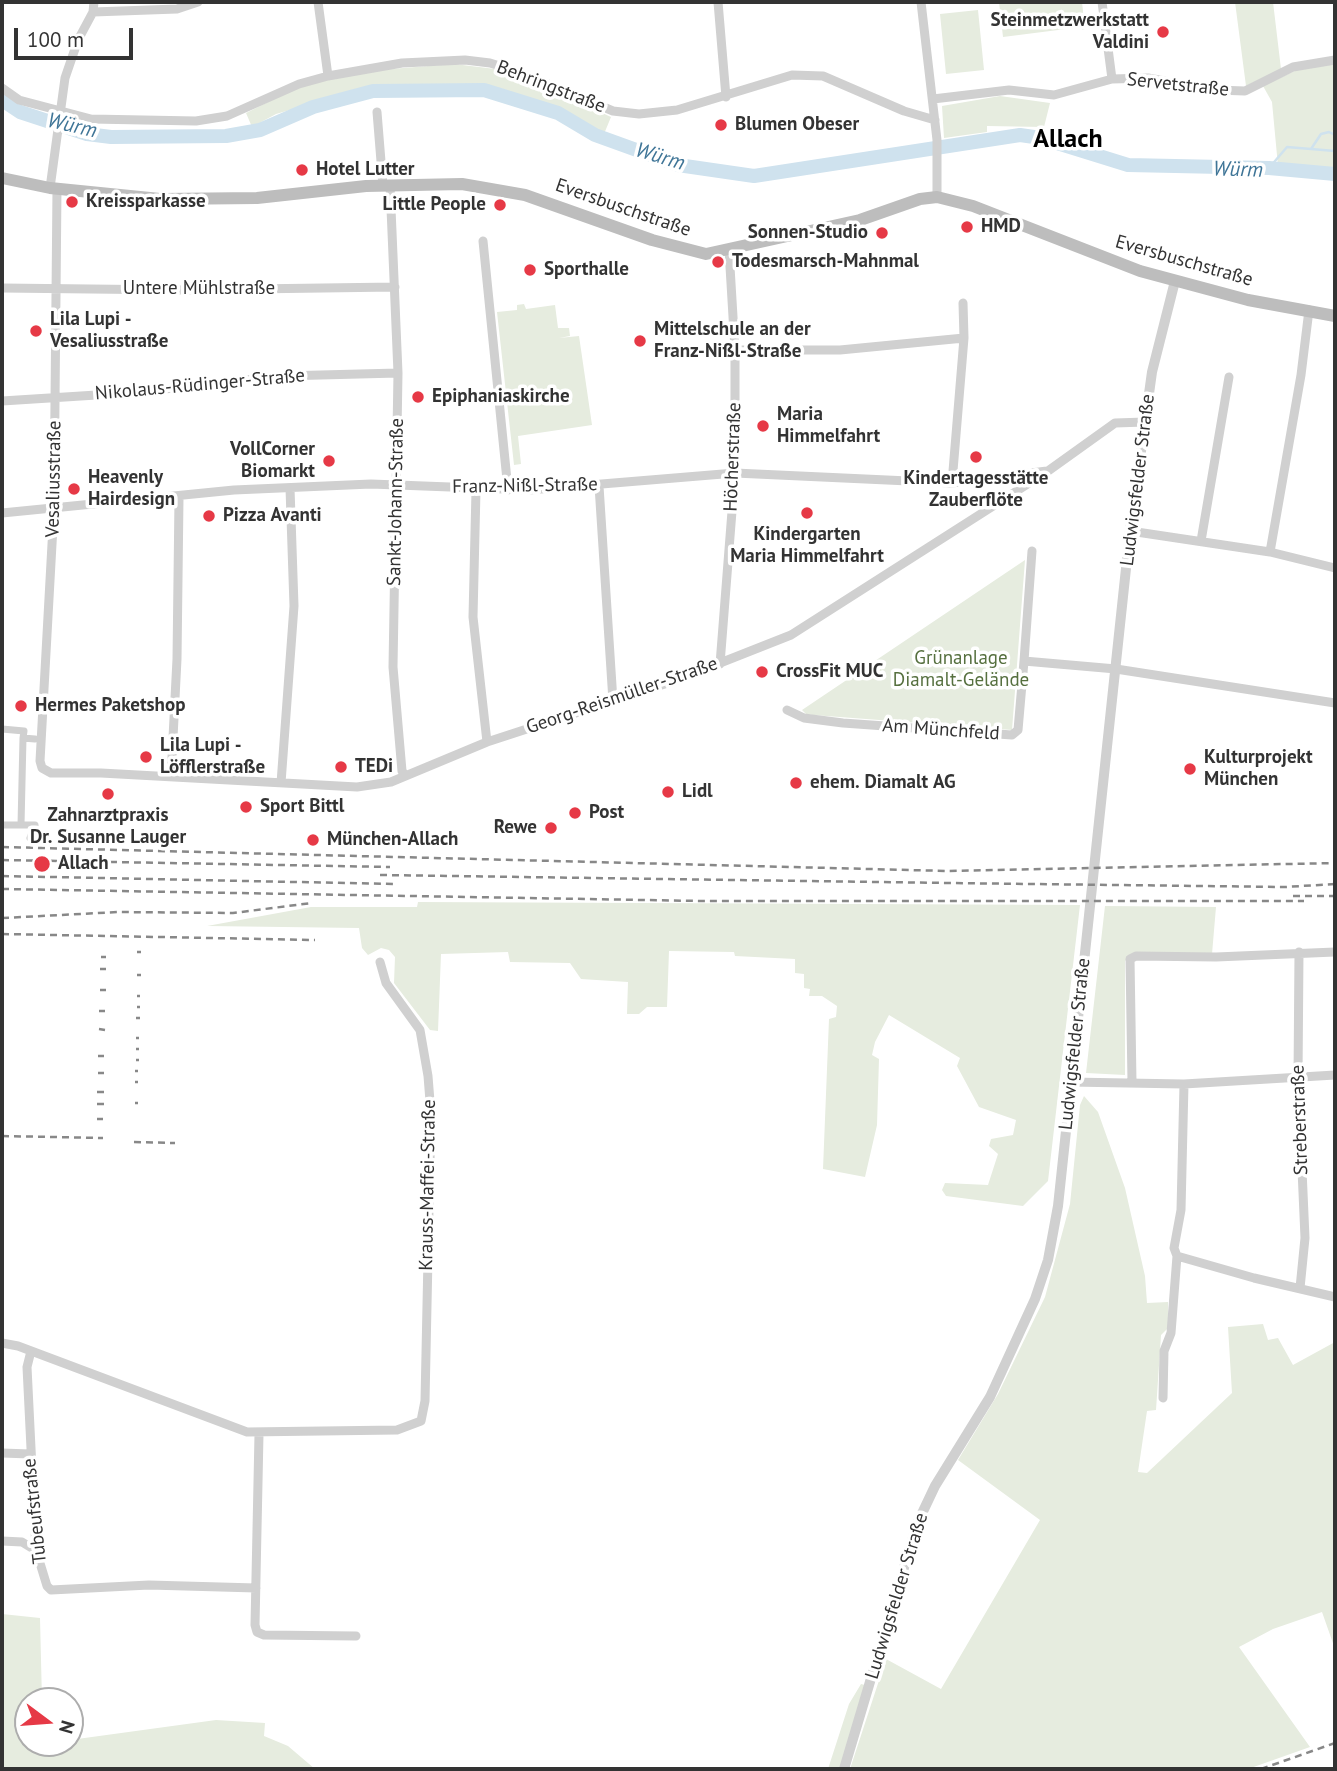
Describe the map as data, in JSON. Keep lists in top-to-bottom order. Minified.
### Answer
{"streets":{"main road":["Eversbuschstraße"],"street":["Servetstraße","Behringstraße","Untere Mühlstraße","Nikolaus-Rüdinger-Straße","Höcherstraße","Vesaliusstraße","Ludwigsfelder Straße","Franz-Nißl-Straße","Sankt-Johann-Straße","Georg-Reismüller-Straße","Am Münchfeld","Streberstraße","Krauss-Maffei-Straße","Tubeufstraße"]},"crossings":[["Behringstraße","Vesaliusstraße"],["Eversbuschstraße","Höcherstraße"],["Eversbuschstraße","Vesaliusstraße"],["Eversbuschstraße","Ludwigsfelder Straße"],["Eversbuschstraße","Sankt-Johann-Straße"],["Untere Mühlstraße","Vesaliusstraße"],["Untere Mühlstraße","Sankt-Johann-Straße"],["Nikolaus-Rüdinger-Straße","Vesaliusstraße"],["Nikolaus-Rüdinger-Straße","Sankt-Johann-Straße"],["Höcherstraße","Franz-Nißl-Straße"],["Höcherstraße","Georg-Reismüller-Straße"],["Vesaliusstraße","Franz-Nißl-Straße"],["Vesaliusstraße","Georg-Reismüller-Straße"],["Ludwigsfelder Straße","Georg-Reismüller-Straße"],["Franz-Nißl-Straße","Sankt-Johann-Straße"],["Franz-Nißl-Straße","Georg-Reismüller-Straße"],["Sankt-Johann-Straße","Georg-Reismüller-Straße"]],"districts":["Allach"],"water":["Würm"],"parks":["Grünanlage Diamalt-Gelände"],"places":["Steinmetzwerkstatt Valdini","Blumen Obeser","Hotel Lutter","Kreissparkasse","Little People","HMD","Sonnen-Studio","Todesmarsch-Mahnmal","Sporthalle","Lila Lupi - Vesaliusstraße","Mittelschule an der Franz-Nißl-Straße","Epiphaniaskirche","Maria Himmelfahrt","Kindertagesstätte Zauberflöte","VollCorner Biomarkt","Heavenly Hairdesign","Kindergarten Maria Himmelfahrt","Pizza Avanti","CrossFit MUC","Hermes Paketshop","Lila Lupi - Löfflerstraße","TEDi","Kulturprojekt München","ehem. Diamalt AG","Lidl","Zahnarztpraxis Dr. Susanne Lauger","Sport Bittl","Post","Rewe","München-Allach","Allach"],"scale_bar":"100 m","north":"right"}
